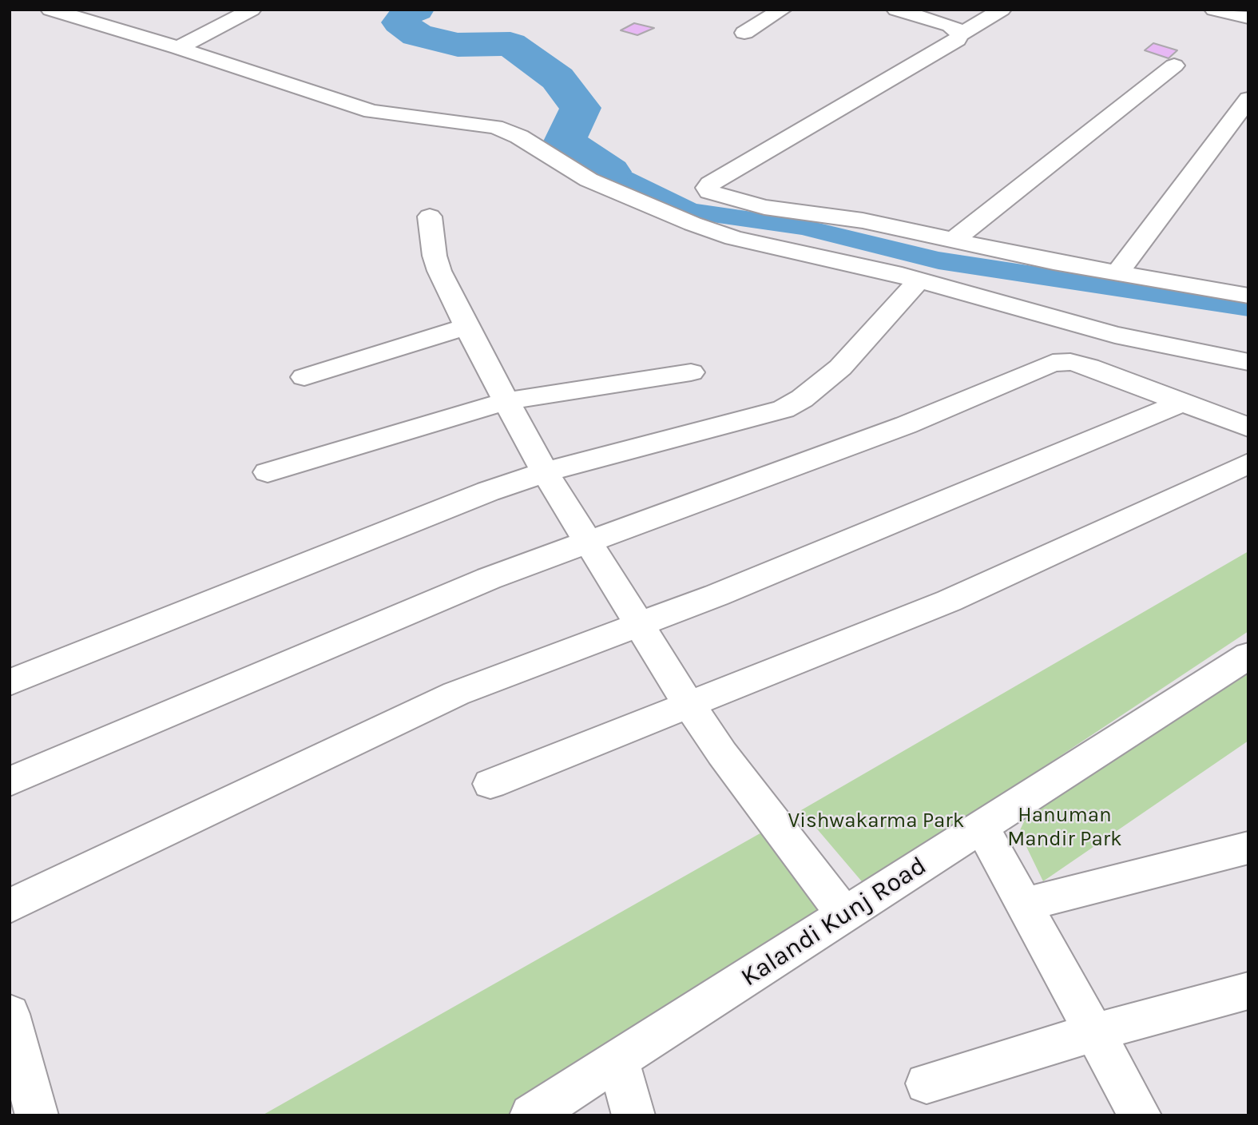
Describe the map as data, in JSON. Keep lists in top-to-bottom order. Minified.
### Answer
{"streets":{"street":["Kalandi Kunj Road"]},"parks":["Hanuman Mandir Park","Vishwakarma Park"]}
